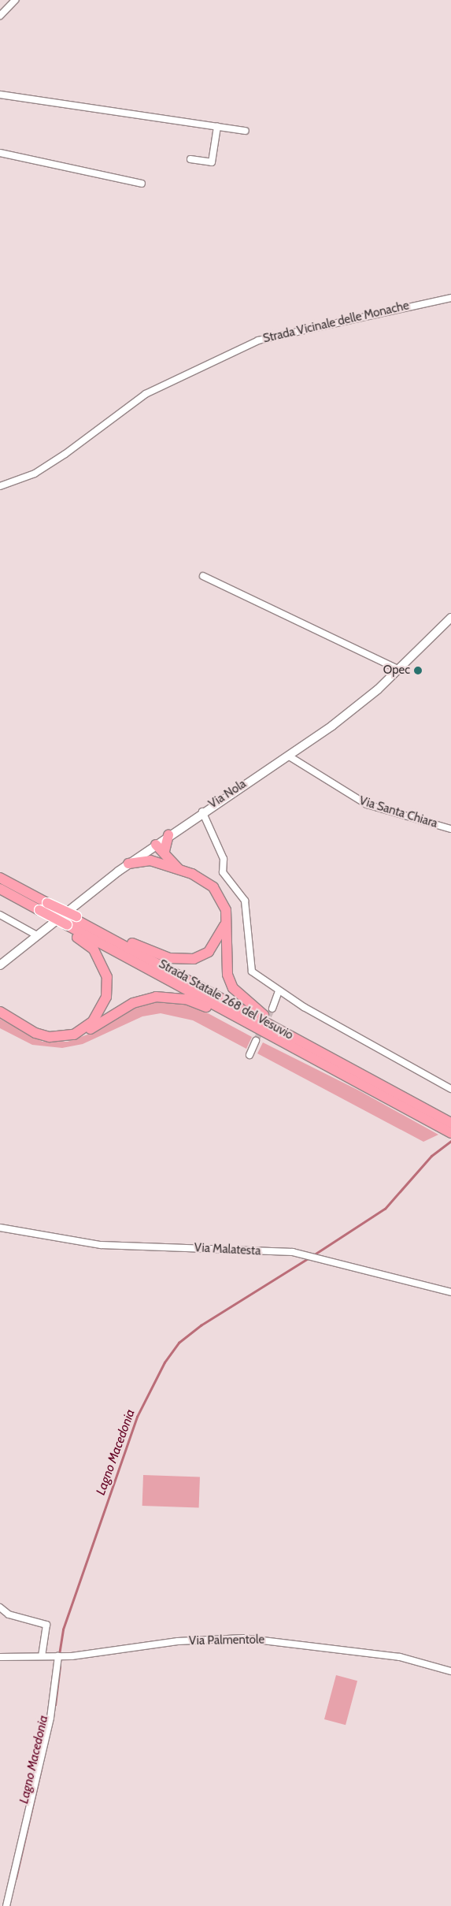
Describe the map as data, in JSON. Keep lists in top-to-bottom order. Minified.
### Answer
{"streets":{"highway":["Strada Statale 268 del Vesuvio"],"street":["Strada Vicinale delle Monache","Via Nola","Via Santa Chiara","Via Malatesta","Via Palmentole"]},"crossings":[["Via Nola","Via Santa Chiara"]],"water":["Lagno Macedonia"],"places":["Opec"]}
